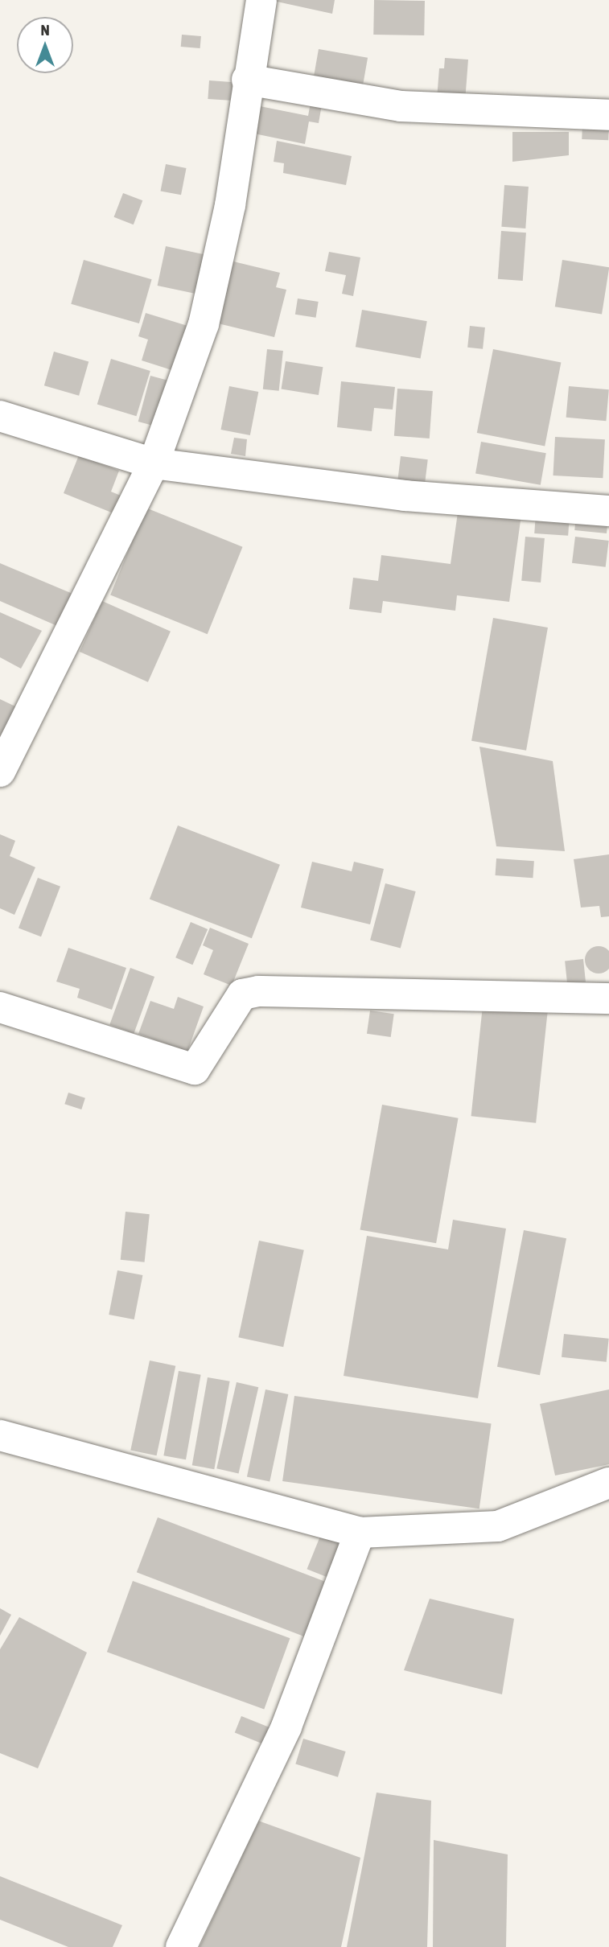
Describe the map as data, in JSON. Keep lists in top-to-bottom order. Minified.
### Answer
{"north":"top"}
